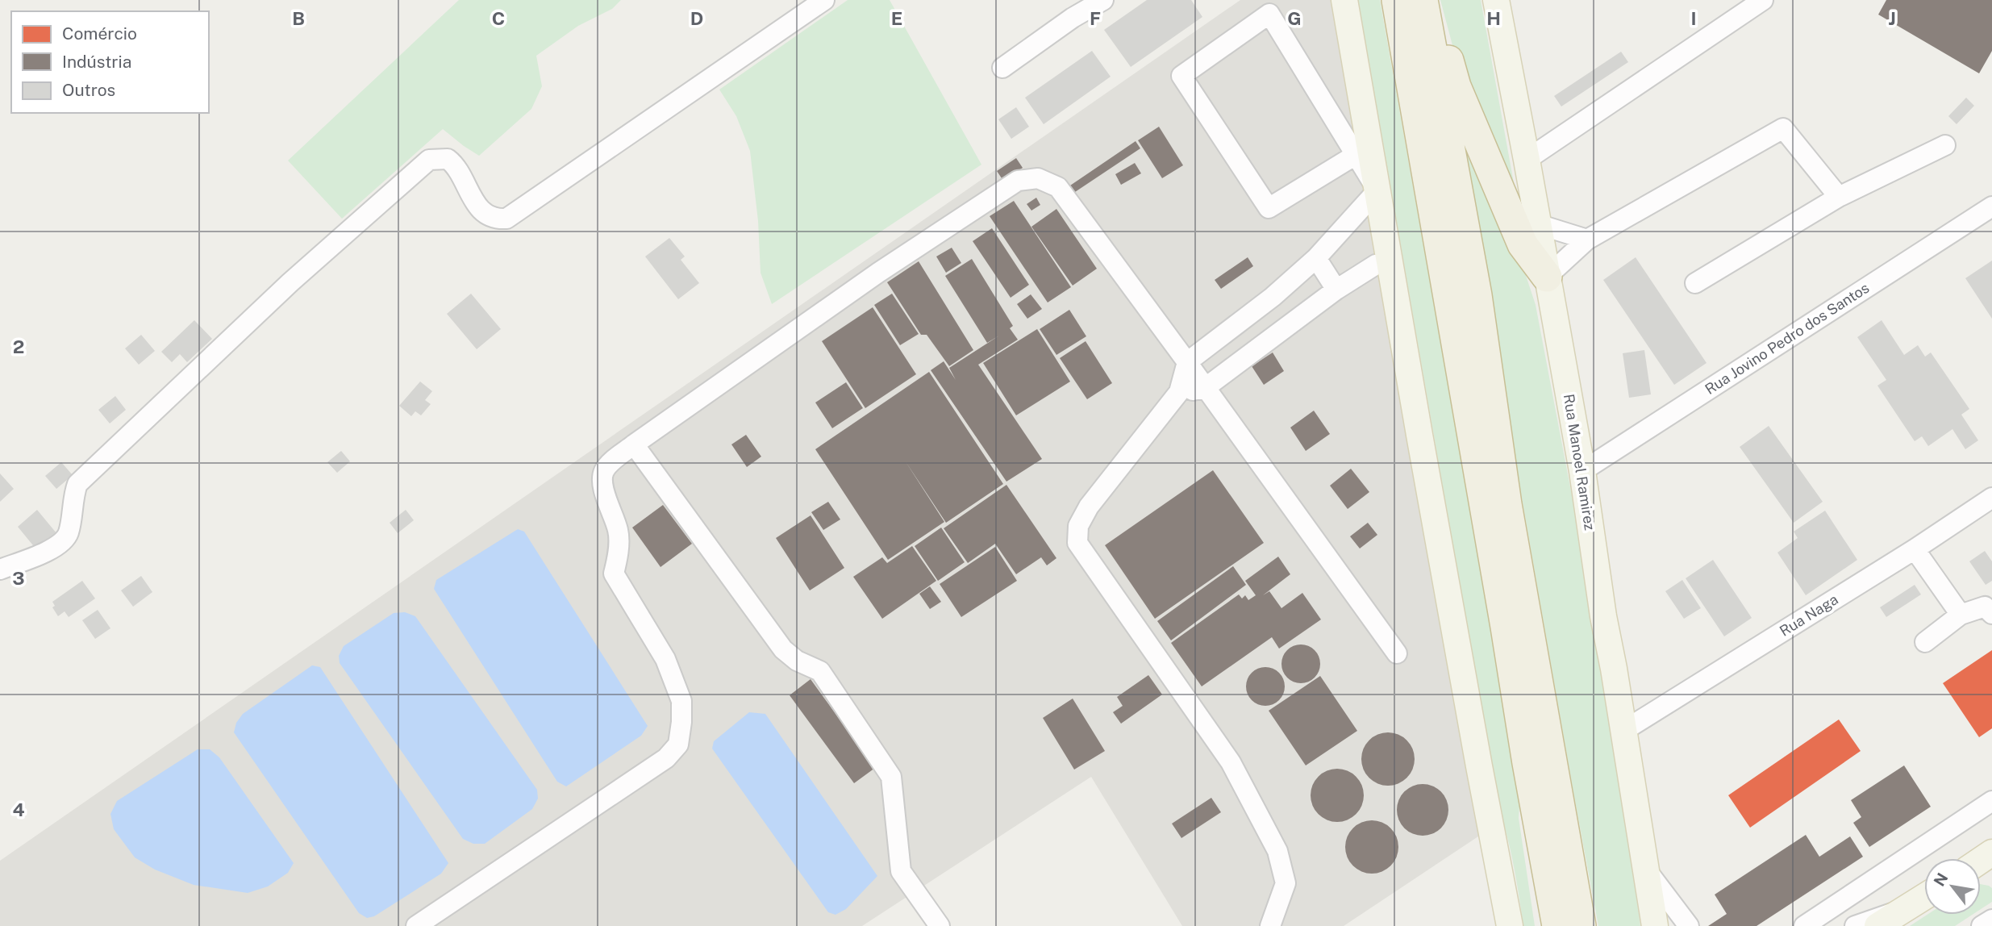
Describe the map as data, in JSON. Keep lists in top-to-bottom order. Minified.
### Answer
{"streets":{"main road":["Rua Manoel Ramirez"],"street":["Rua Jovino Pedro dos Santos","Rua Naga"]},"crossings":[["Rua Jovino Pedro dos Santos","Rua Manoel Ramirez"],["Rua Manoel Ramirez","Rua Naga"]],"legend":["Comércio","Indústria","Outros"],"north":"top left","grid":{"columns":["B","C","D","E","F","G","H","I","J"],"rows":["2","3","4"]}}
